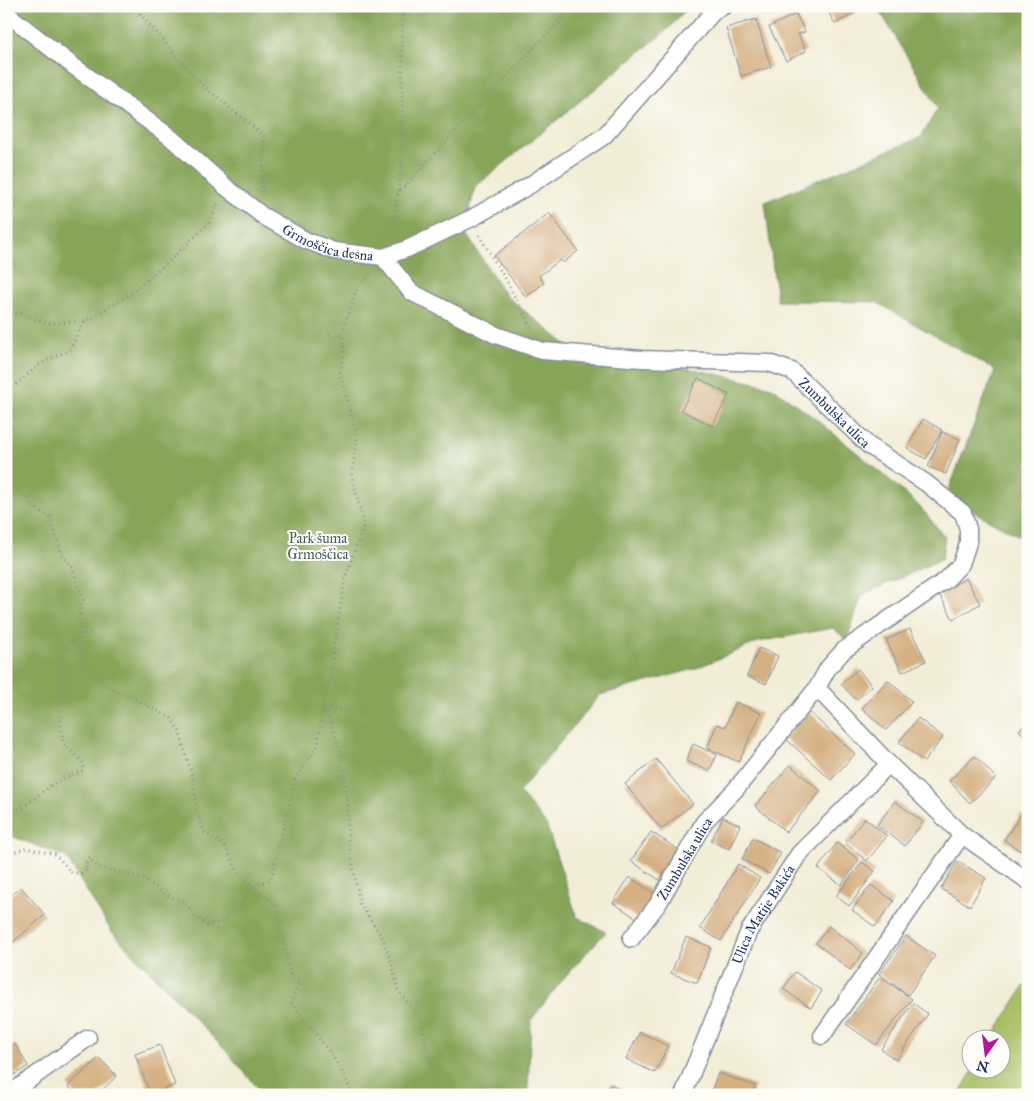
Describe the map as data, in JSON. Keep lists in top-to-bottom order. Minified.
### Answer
{"streets":{"street":["Grmoščica desna","Zumbulska ulica","Ulica Matije Bakića"]},"crossings":[["Grmoščica desna","Zumbulska ulica"]],"parks":["Park šuma Grmoščica"],"north":"bottom"}
